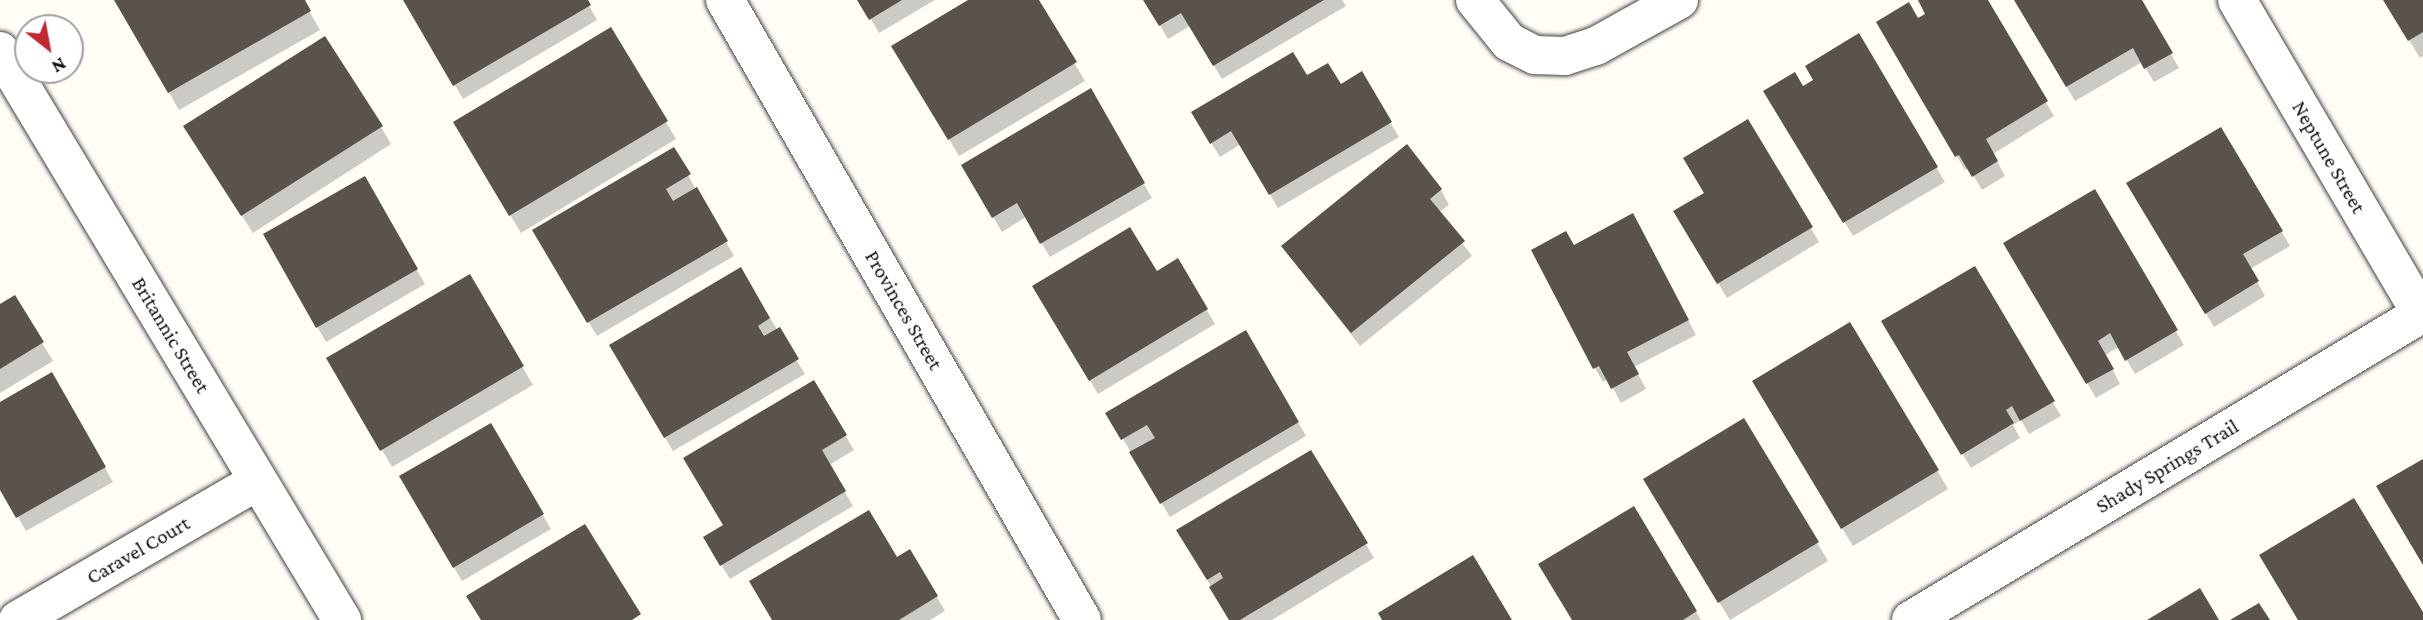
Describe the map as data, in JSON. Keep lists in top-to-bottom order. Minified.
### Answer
{"streets":{"street":["Neptune Street","Provinces Street","Britannic Street","Shady Springs Trail","Caravel Court"]},"crossings":[["Neptune Street","Shady Springs Trail"],["Britannic Street","Caravel Court"]],"north":"bottom right"}
